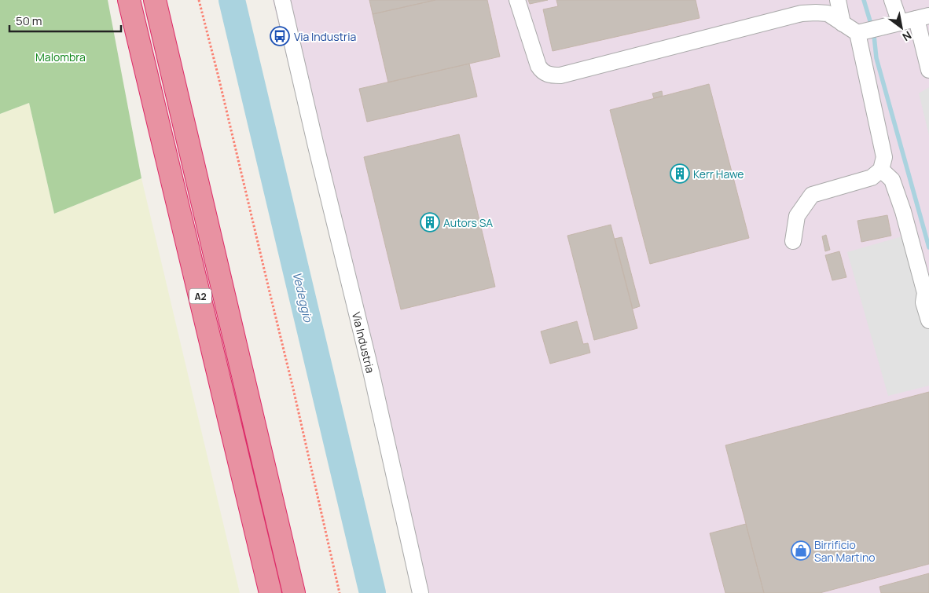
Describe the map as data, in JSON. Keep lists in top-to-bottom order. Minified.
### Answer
{"streets":{"highway":["A2"],"street":["Via Industria"]},"water":["Vedeggio"],"parks":["Malombra"],"places":{"bus stop":["Via Industria"],"building":["Kerr Hawe","Autors SA"],"shop":["Birrificio San Martino"]},"scale_bar":"50 m","north":"bottom right"}
